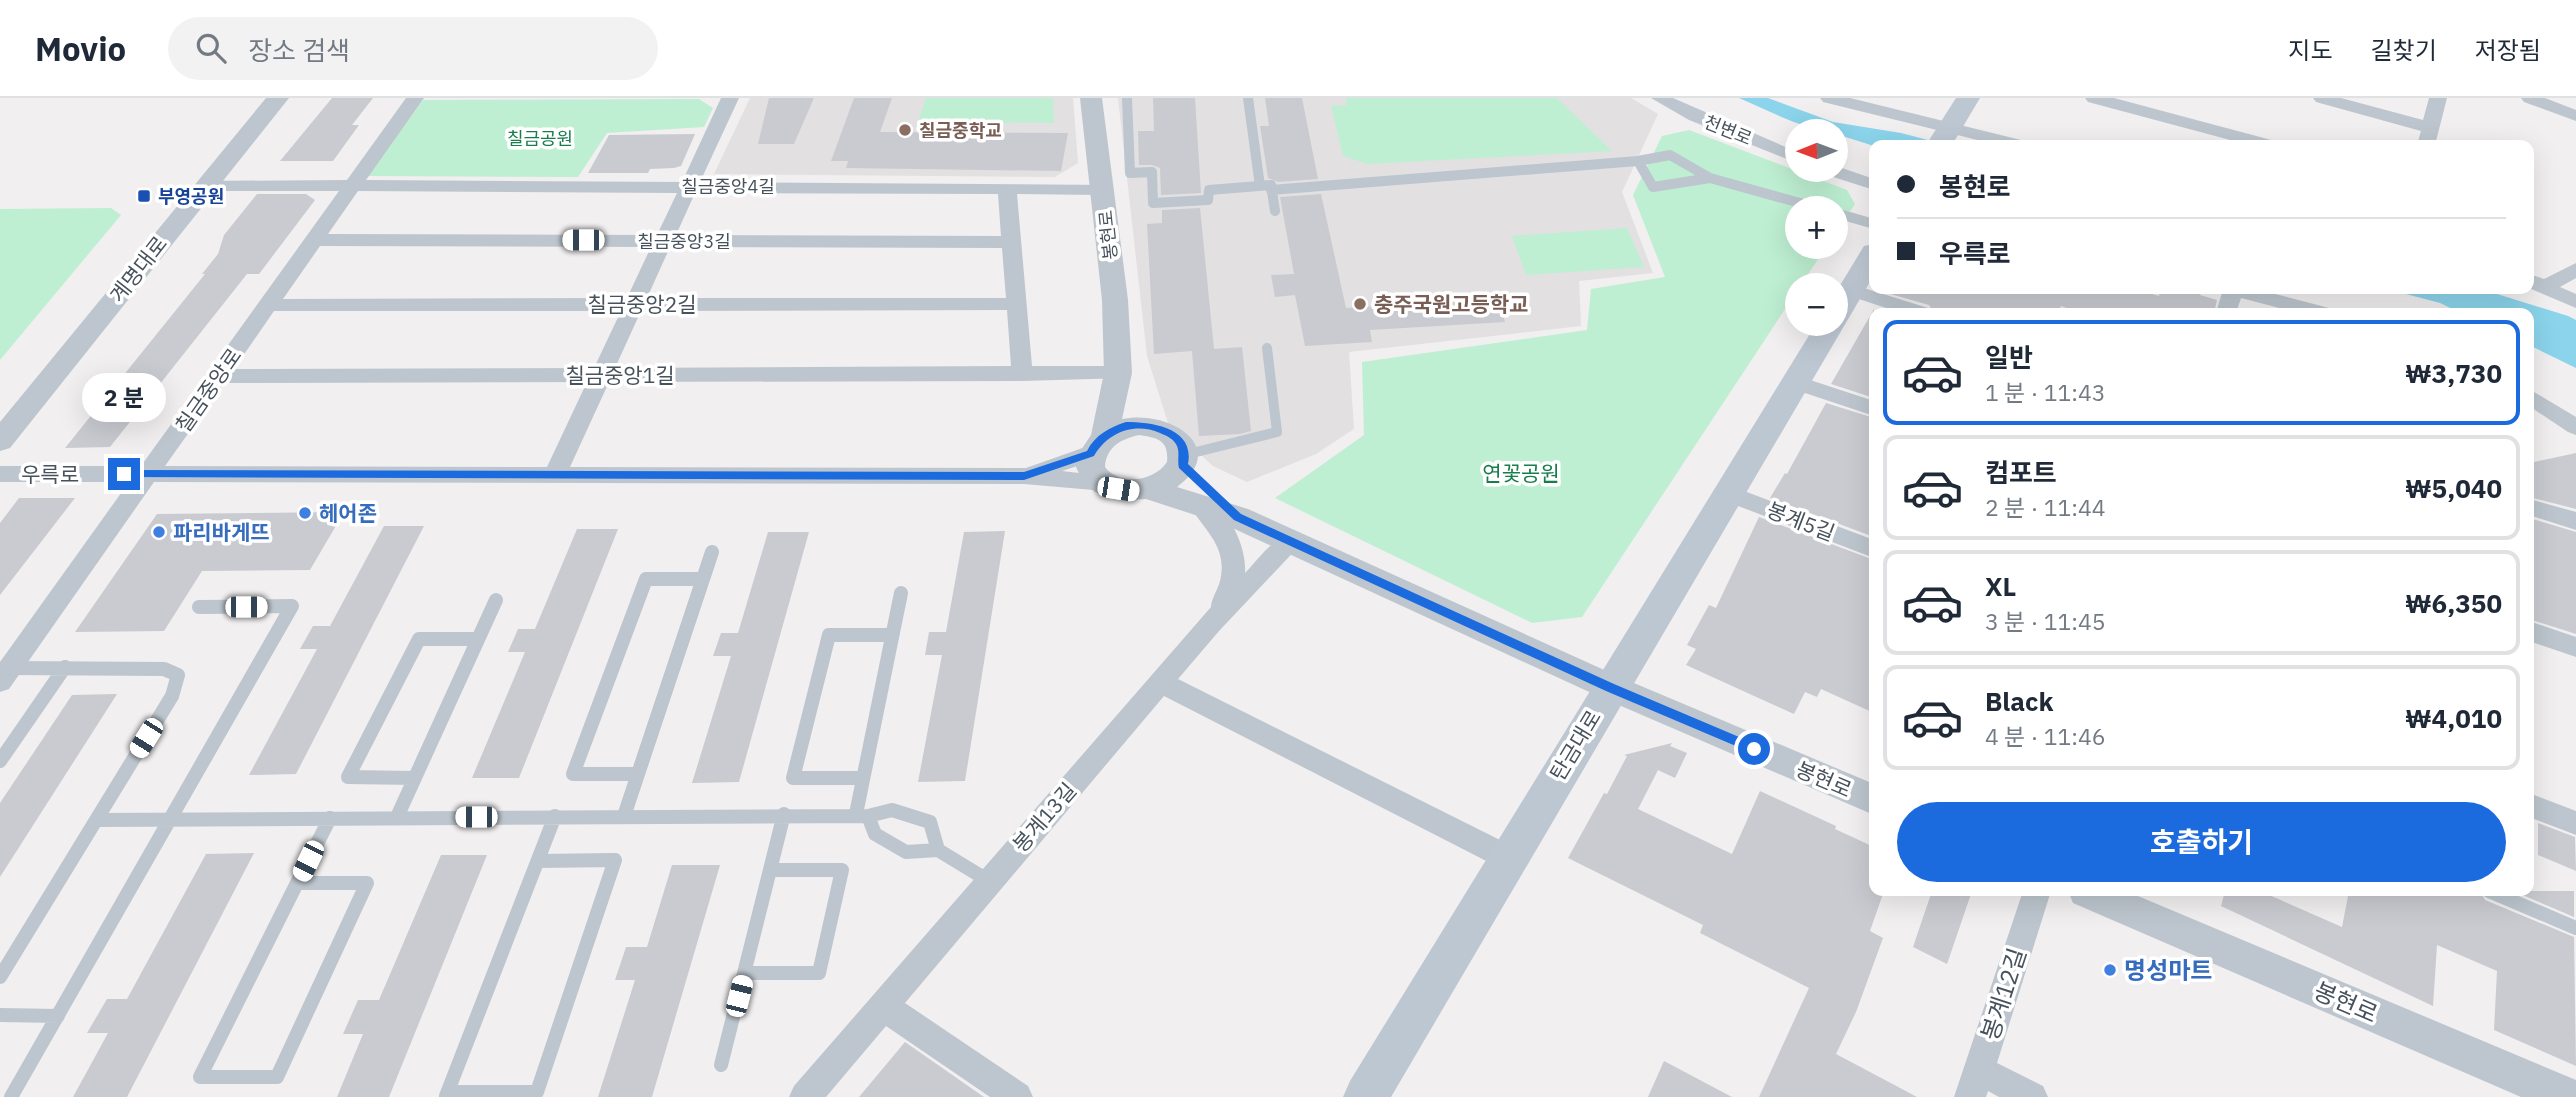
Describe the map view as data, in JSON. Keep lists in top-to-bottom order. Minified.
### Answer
{"streets":{"main road":["탄금대로"],"street":["천변로","칠금중앙4길","봉현로","칠금중앙3길","계명대로","칠금중앙2길","칠금중앙1길","칠금중앙로","우륵로","봉계5길","봉계13길","봉계12길"]},"crossings":[["칠금중앙4길","봉현로"],["칠금중앙4길","계명대로"],["칠금중앙4길","칠금중앙로"],["봉현로","칠금중앙1길"],["봉현로","우륵로"],["봉현로","탄금대로"],["봉현로","봉계13길"],["칠금중앙3길","칠금중앙로"],["칠금중앙2길","칠금중앙로"],["칠금중앙1길","칠금중앙로"],["칠금중앙로","우륵로"],["봉계5길","탄금대로"]],"parks":["칠금공원","연꽃공원"],"places":{"other":["칠금중학교","충주국원고등학교","헤어존","파리바게뜨","명성마트"],"transit":["부영공원"]},"north":"left","page":{"header":"Movio","search":"장소 검색","nav":["지도","길찾기","저장됨"],"map_buttons":["+","−"],"banner":["봉현로","우륵로"],"list":[{"name":"일반","note":"1 분 · 11:43","value":"₩3,730"},{"name":"컴포트","note":"2 분 · 11:44","value":"₩5,040"},{"name":"XL","note":"3 분 · 11:45","value":"₩6,350"},{"name":"Black","note":"4 분 · 11:46","value":"₩4,010"}],"bubble":"2 분","buttons":"호출하기"}}
